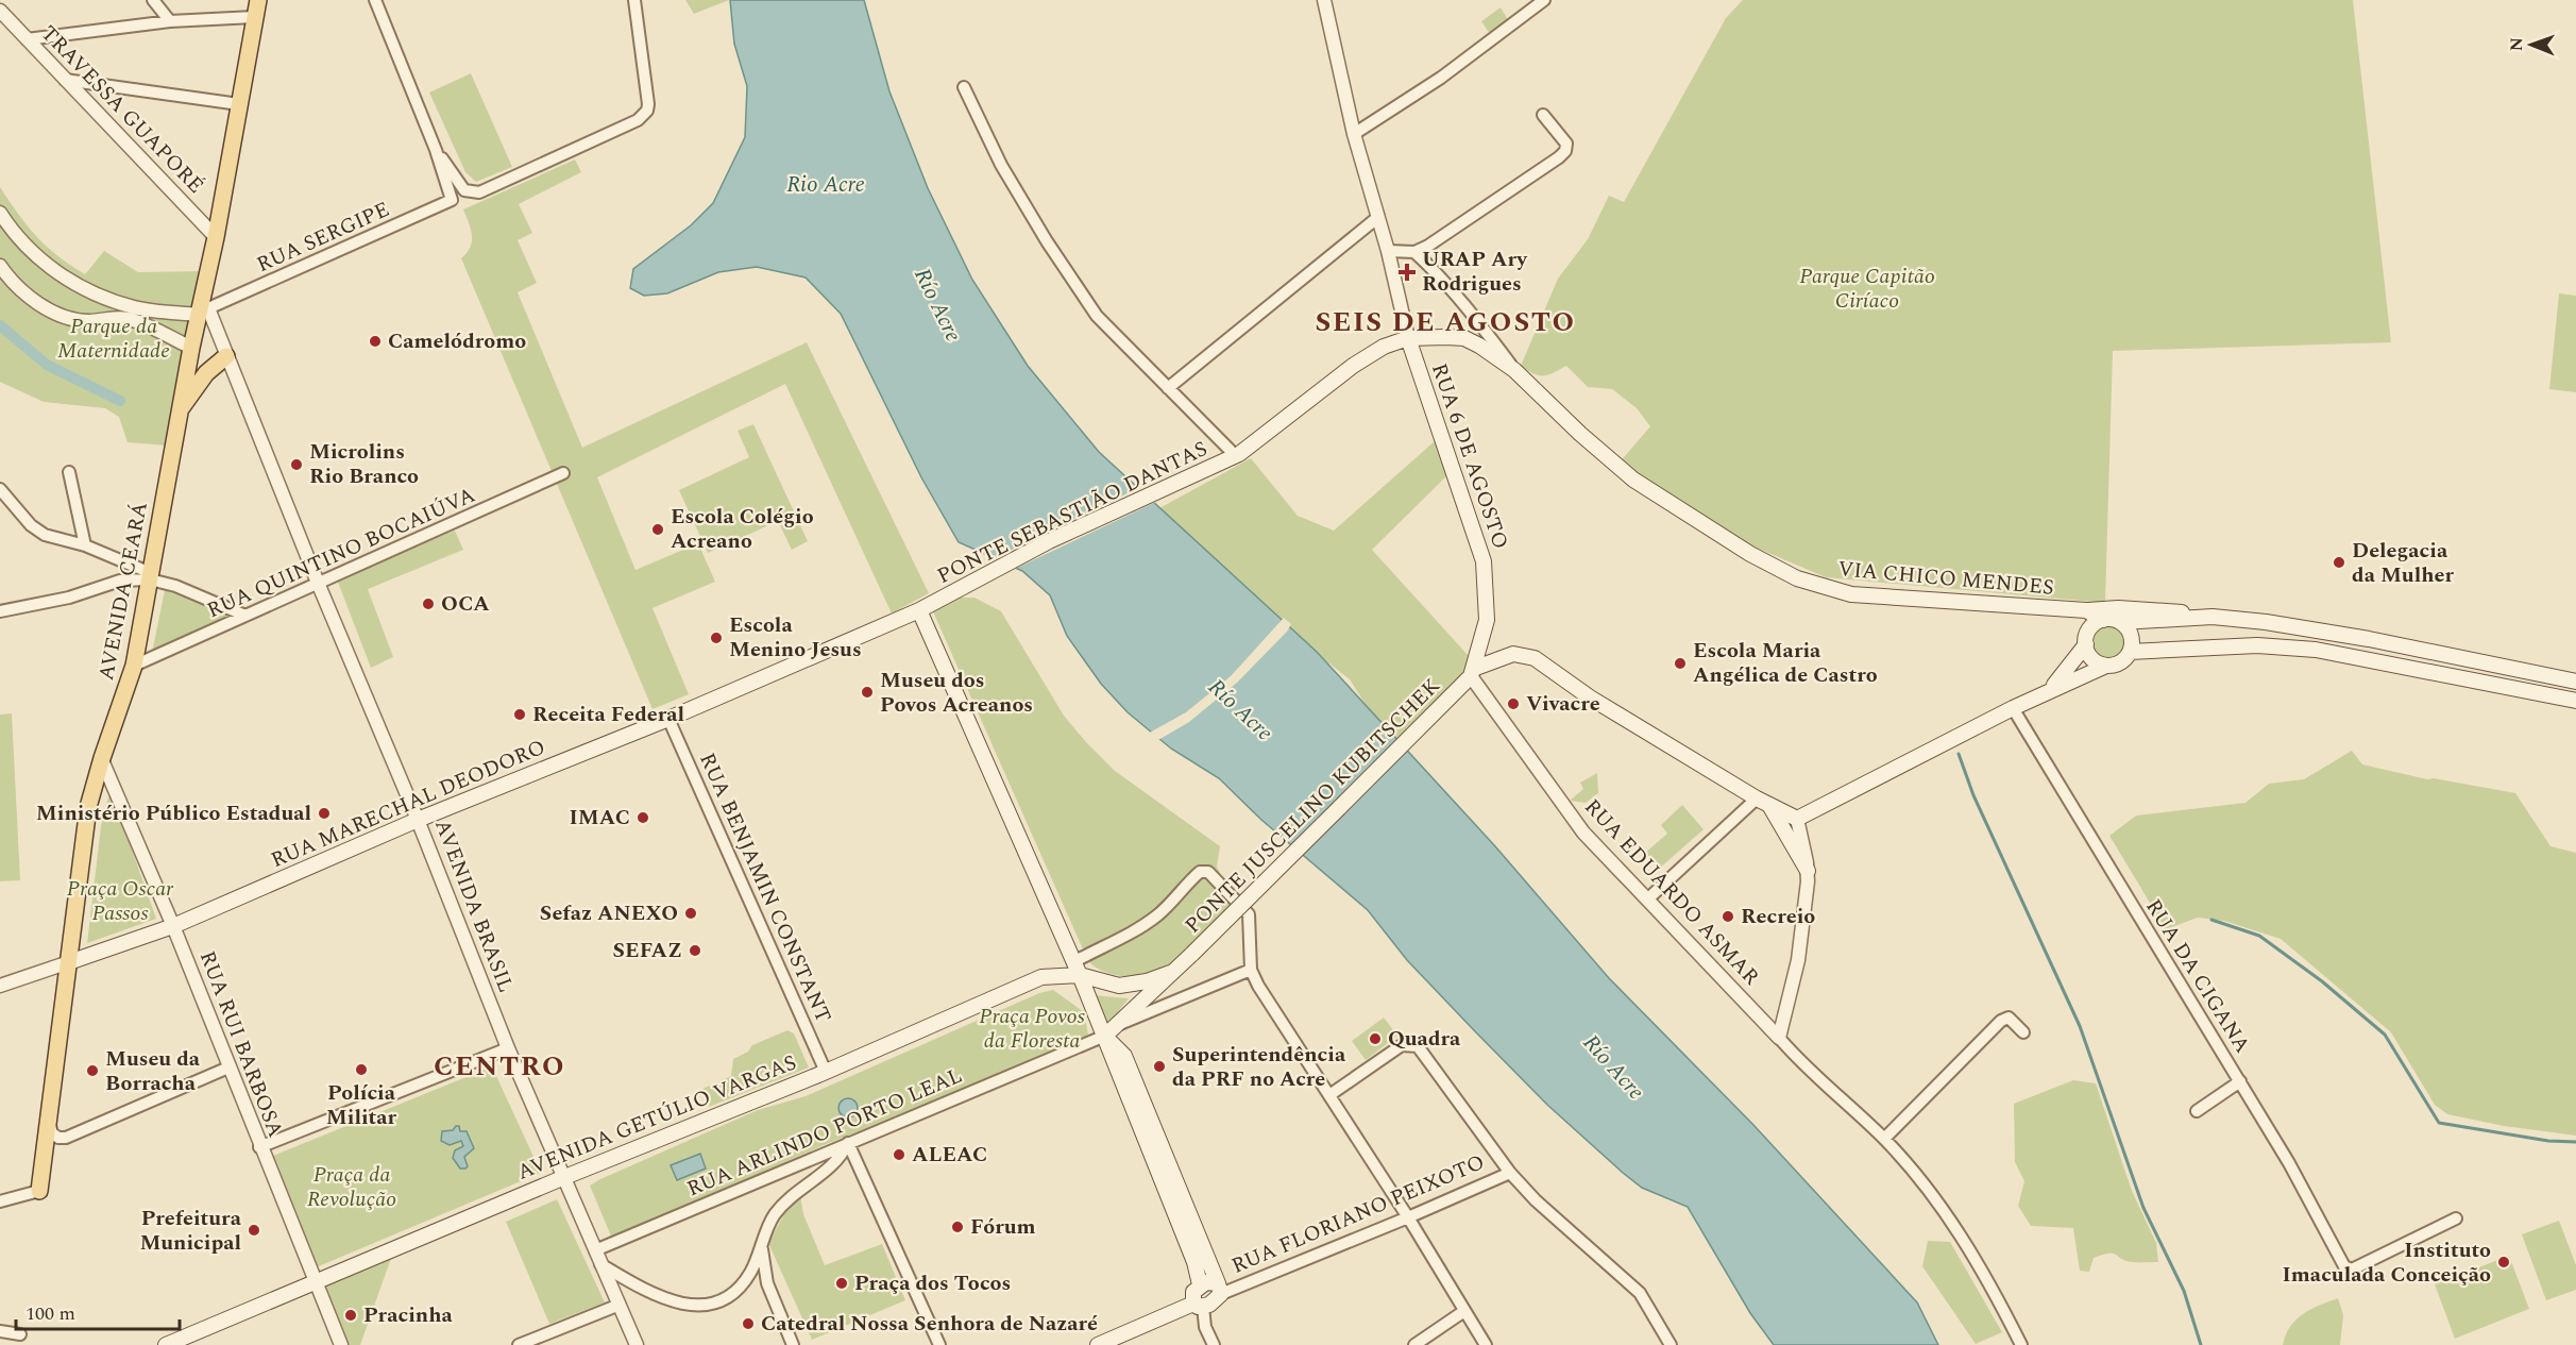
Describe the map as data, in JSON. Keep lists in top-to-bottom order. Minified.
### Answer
{"streets":{"main road":["RUA 6 DE AGOSTO","PONTE SEBASTIÃO DANTAS","VIA CHICO MENDES","AVENIDA CEARÁ","RUA MARECHAL DEODORO","PONTE JUSCELINO KUBITSCHEK","AVENIDA GETÚLIO VARGAS","RUA FLORIANO PEIXOTO"],"street":["TRAVESSA GUAPORÉ","RUA SERGIPE","RUA QUINTINO BOCAIÚVA","RUA BENJAMIN CONSTANT","RUA EDUARDO ASMAR","AVENIDA BRASIL","RUA DA CIGANA","RUA RUI BARBOSA","RUA ARLINDO PORTO LEAL"]},"crossings":[["TRAVESSA GUAPORÉ","AVENIDA CEARÁ"],["RUA SERGIPE","AVENIDA CEARÁ"],["RUA SERGIPE","AVENIDA BRASIL"],["RUA 6 DE AGOSTO","PONTE SEBASTIÃO DANTAS"],["RUA 6 DE AGOSTO","VIA CHICO MENDES"],["RUA 6 DE AGOSTO","PONTE JUSCELINO KUBITSCHEK"],["RUA 6 DE AGOSTO","RUA EDUARDO ASMAR"],["PONTE SEBASTIÃO DANTAS","VIA CHICO MENDES"],["PONTE SEBASTIÃO DANTAS","RUA MARECHAL DEODORO"],["RUA QUINTINO BOCAIÚVA","AVENIDA CEARÁ"],["RUA QUINTINO BOCAIÚVA","AVENIDA BRASIL"],["AVENIDA CEARÁ","RUA MARECHAL DEODORO"],["AVENIDA CEARÁ","AVENIDA BRASIL"],["AVENIDA CEARÁ","RUA RUI BARBOSA"],["RUA MARECHAL DEODORO","RUA BENJAMIN CONSTANT"],["RUA MARECHAL DEODORO","AVENIDA BRASIL"],["RUA MARECHAL DEODORO","RUA RUI BARBOSA"],["PONTE JUSCELINO KUBITSCHEK","RUA EDUARDO ASMAR"],["PONTE JUSCELINO KUBITSCHEK","AVENIDA GETÚLIO VARGAS"],["RUA BENJAMIN CONSTANT","AVENIDA GETÚLIO VARGAS"],["AVENIDA BRASIL","AVENIDA GETÚLIO VARGAS"],["AVENIDA BRASIL","RUA ARLINDO PORTO LEAL"],["RUA RUI BARBOSA","AVENIDA GETÚLIO VARGAS"],["AVENIDA GETÚLIO VARGAS","RUA ARLINDO PORTO LEAL"]],"districts":["SEIS DE AGOSTO","CENTRO"],"water":["Rio Acre","Río Acre"],"parks":["Parque Capitão Ciríaco","Parque da Maternidade","Praça Oscar Passos","Praça Povos da Floresta","Praça da Revolução"],"places":{"health":["URAP Ary Rodrigues"],"other":["Camelódromo","Microlins Rio Branco","Escola Colégio Acreano","Delegacia da Mulher","OCA","Escola Menino Jesus","Escola Maria Angélica de Castro","Museu dos Povos Acreanos","Vivacre","Receita Federal","Ministério Público Estadual","IMAC","Sefaz ANEXO","Recreio","SEFAZ","Quadra","Superintendência da PRF no Acre","Polícia Militar","Museu da Borracha","ALEAC","Fórum","Prefeitura Municipal","Instituto Imaculada Conceição","Praça dos Tocos","Pracinha","Catedral Nossa Senhora de Nazaré"]},"scale_bar":"100 m","north":"left"}
